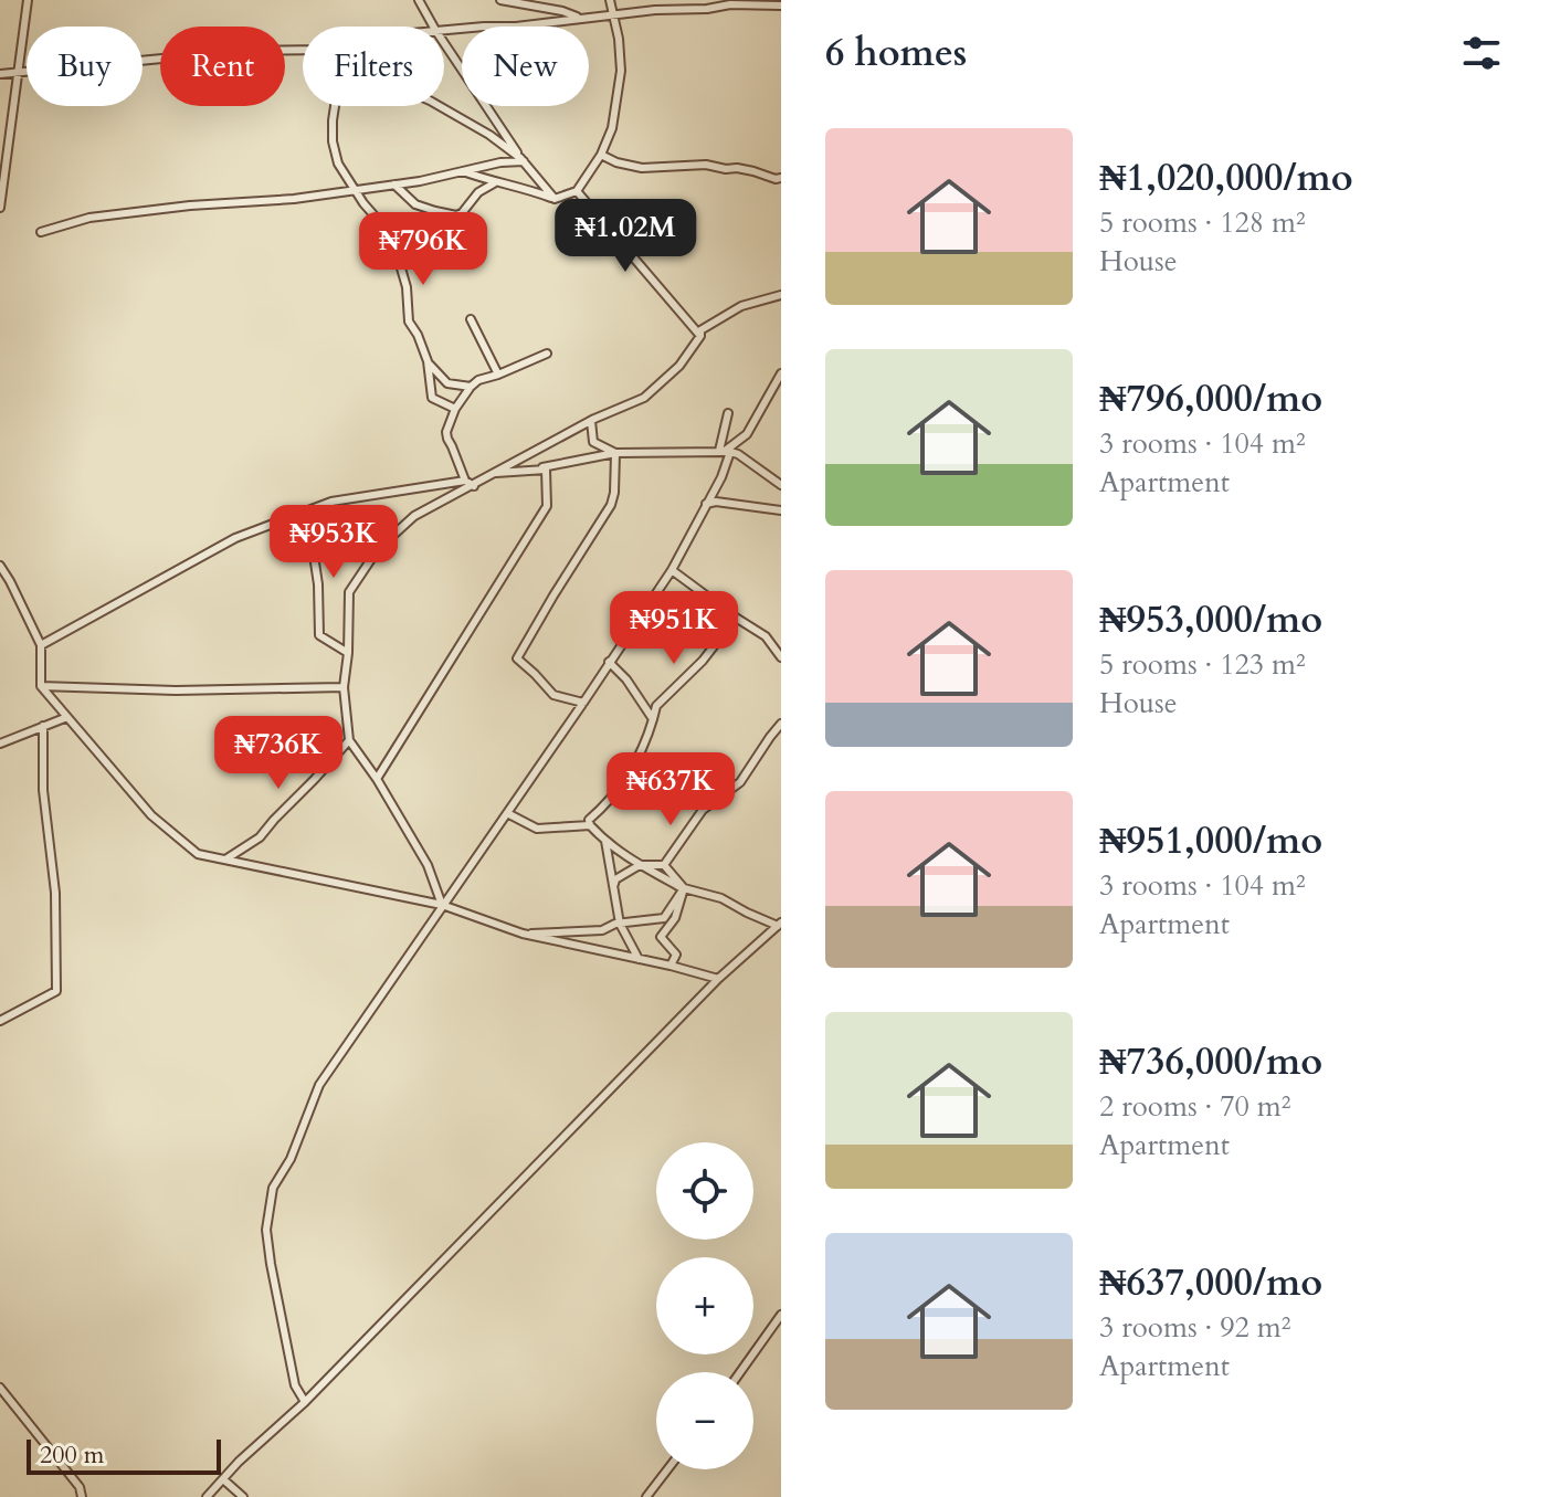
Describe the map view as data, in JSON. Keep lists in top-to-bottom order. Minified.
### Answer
{"scale_bar":"200 m","page":{"heading":"6 homes","chip":["Buy","Rent","Filters","New"],"list":[{"name":"₦1,020,000/mo","note":"5 rooms · 128 m² · House"},{"name":"₦796,000/mo","note":"3 rooms · 104 m² · Apartment"},{"name":"₦953,000/mo","note":"5 rooms · 123 m² · House"},{"name":"₦951,000/mo","note":"3 rooms · 104 m² · Apartment"},{"name":"₦736,000/mo","note":"2 rooms · 70 m² · Apartment"},{"name":"₦637,000/mo","note":"3 rooms · 92 m² · Apartment"}],"price":["₦1.02M","₦796K","₦953K","₦951K","₦736K","₦637K"],"map_buttons":["+","−"],"scale":"200 m"}}
